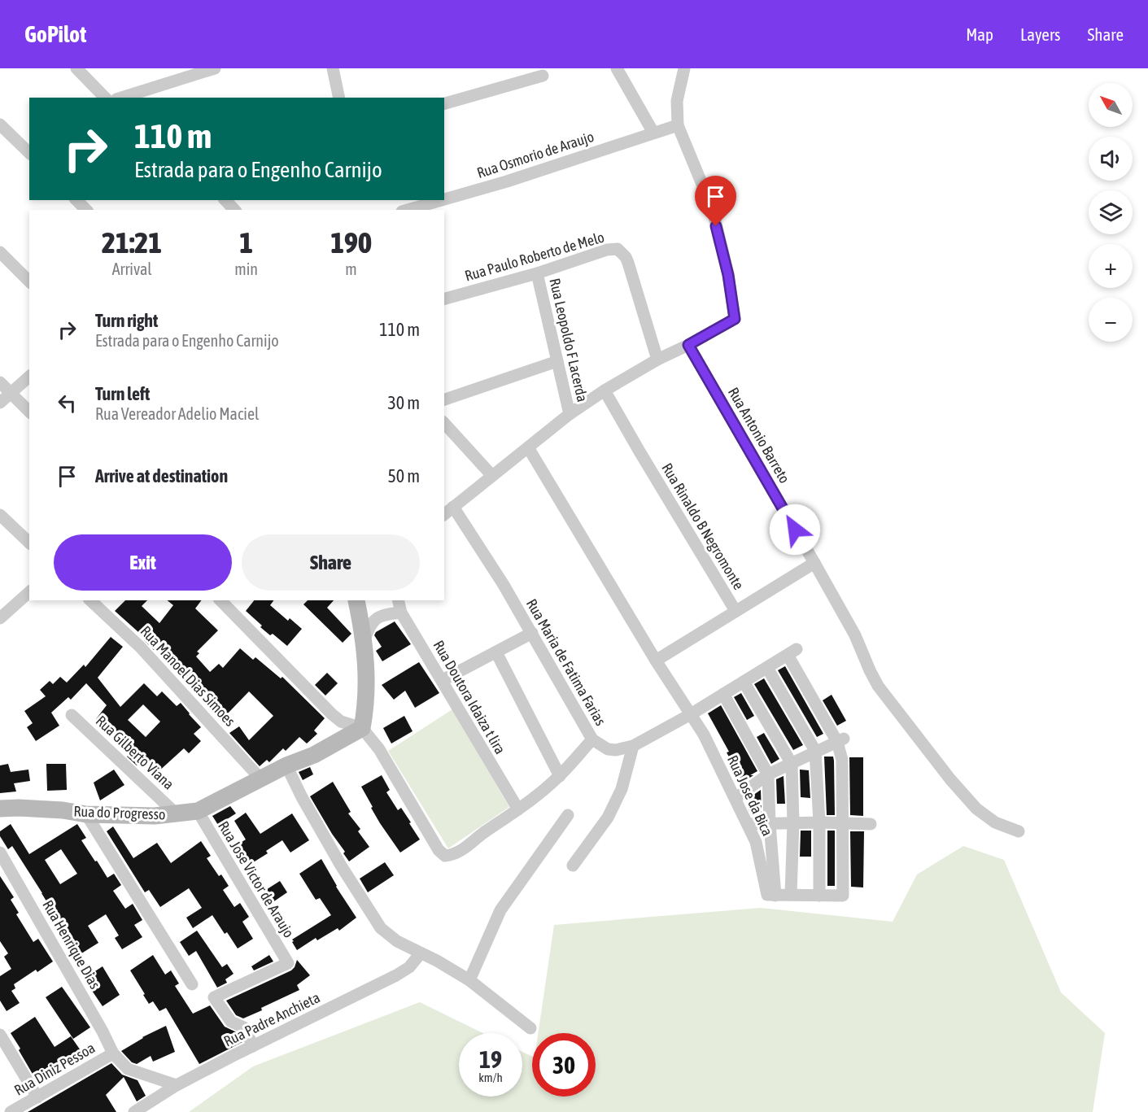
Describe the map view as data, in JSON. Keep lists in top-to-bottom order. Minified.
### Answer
{"streets":{"street":["Rua Osmorio de Araujo","Rua Paulo Roberto de Melo","Rua Leopoldo F Lacerda","Rua Antonio Barreto","Rua Rinaldo B Negromonte","Rua Maria de Fatima Farias","Rua Manoel Dias Simoes","Rua Doutora Idaiza t lira","Rua Gilberto Viana","Rua Jose da Bica","Rua do Progresso","Rua Jose Victor de Araujo","Rua Henrique Dias","Rua Padre Anchieta","Rua Diniz Pessoa"]},"crossings":[["Rua Paulo Roberto de Melo","Rua Leopoldo F Lacerda"],["Rua Rinaldo B Negromonte","Rua Jose da Bica"],["Rua Maria de Fatima Farias","Rua Jose da Bica"],["Rua Manoel Dias Simoes","Rua do Progresso"],["Rua Gilberto Viana","Rua do Progresso"],["Rua do Progresso","Rua Jose Victor de Araujo"],["Rua Jose Victor de Araujo","Rua Padre Anchieta"],["Rua Henrique Dias","Rua Diniz Pessoa"]],"north":"top left","page":{"header":"GoPilot","nav":["Map","Layers","Share"],"map_buttons":["+","−"],"turn":["110 m","Estrada para o Engenho Carnijo"],"eta":["21:21","Arrival","1","min","190","m"],"list":[{"name":"Turn right","note":"Estrada para o Engenho Carnijo","value":"110 m"},{"name":"Turn left","note":"Rua Vereador Adelio Maciel","value":"30 m"},{"name":"Arrive at destination","value":"50 m"}],"buttons":["Exit","Share"],"speed":"19 km/h","limit":"30"}}
